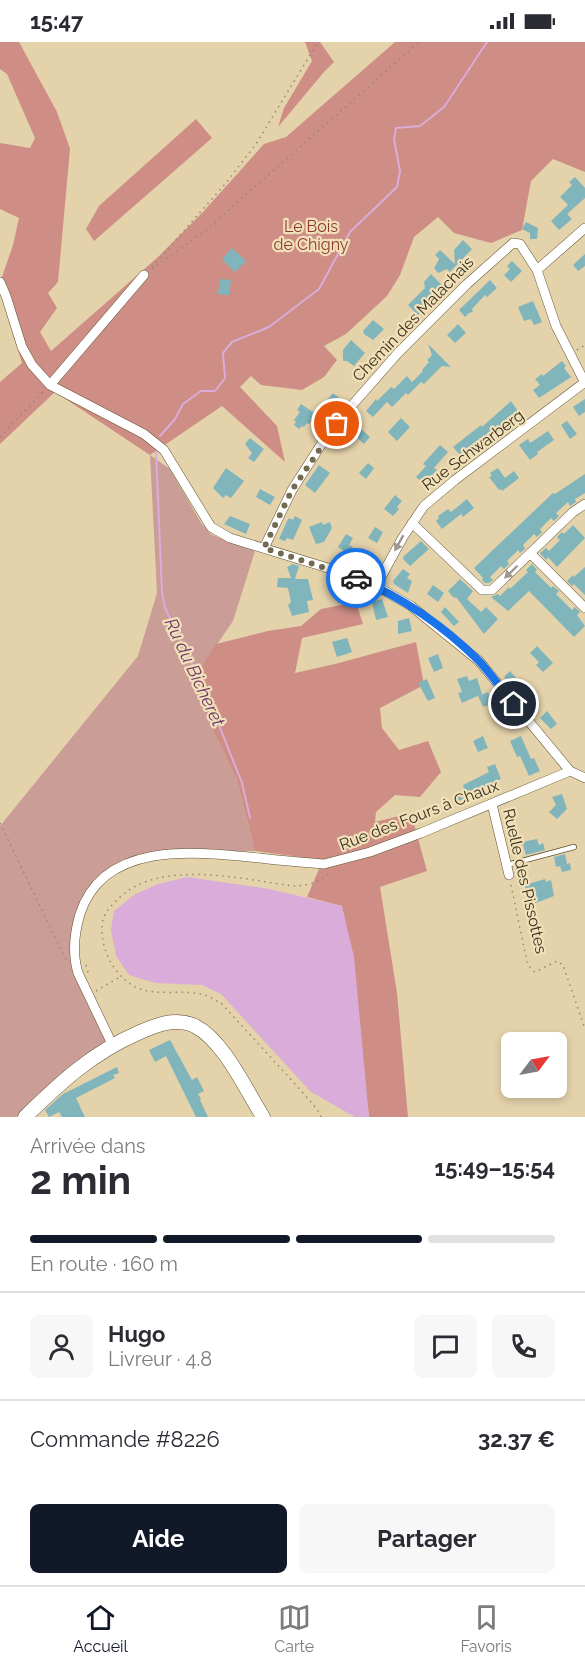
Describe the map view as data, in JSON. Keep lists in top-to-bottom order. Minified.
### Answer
{"streets":{"street":["Chemin des Malachais","Rue Schwarberg","Rue des Fours à Chaux","Ruelle des Pissottes"]},"crossings":[["Rue des Fours à Chaux","Ruelle des Pissottes"]],"water":["Ru du Bicheret"],"parks":["Le Bois de Chigny"],"north":"top right","page":{"status":"15:47","heading":["2 min","Arrivée dans","15:49–15:54"],"panel":["Hugo","Livreur · 4.8","Commande #8226","32.37 €"],"bar":"En route · 160 m","buttons":["Aide","Partager"],"tabs":["Accueil","Carte","Favoris"]}}
